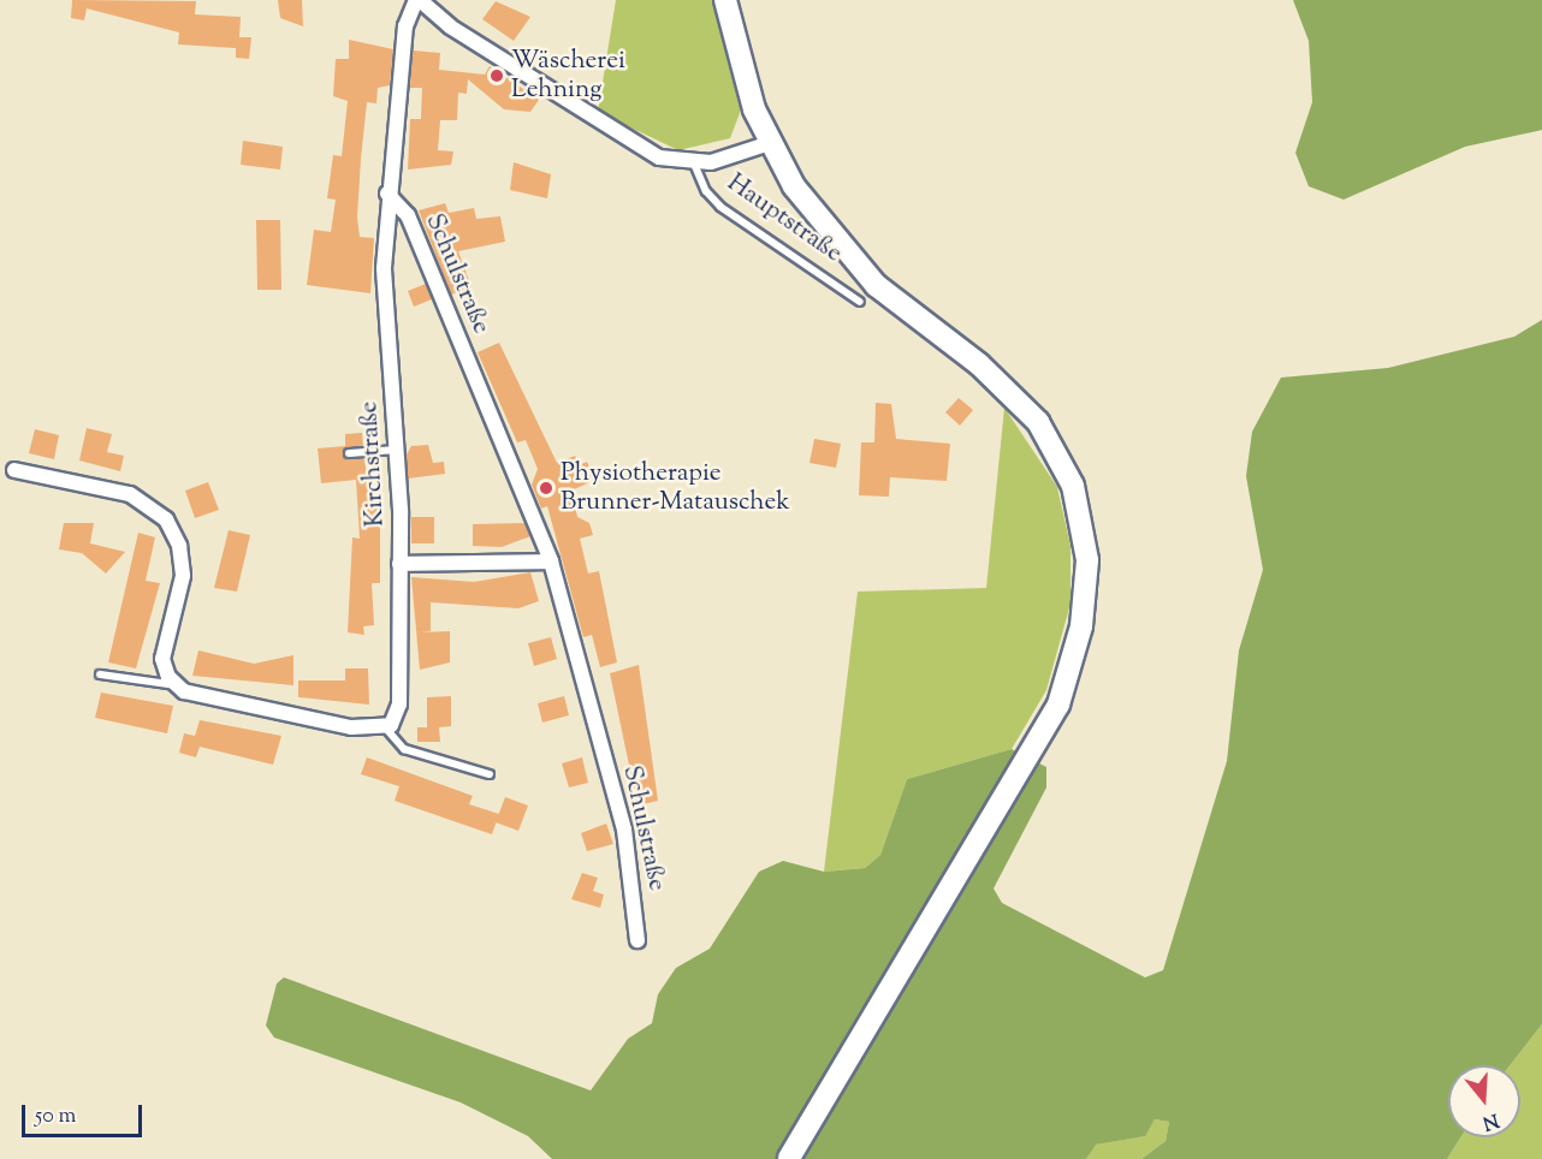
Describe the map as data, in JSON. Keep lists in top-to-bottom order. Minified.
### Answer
{"streets":{"street":["Hauptstraße","Schulstraße","Kirchstraße"]},"crossings":[["Schulstraße","Kirchstraße"]],"places":["Wäscherei Lehning","Physiotherapie Brunner-Matauschek"],"scale_bar":"50 m","north":"bottom"}
